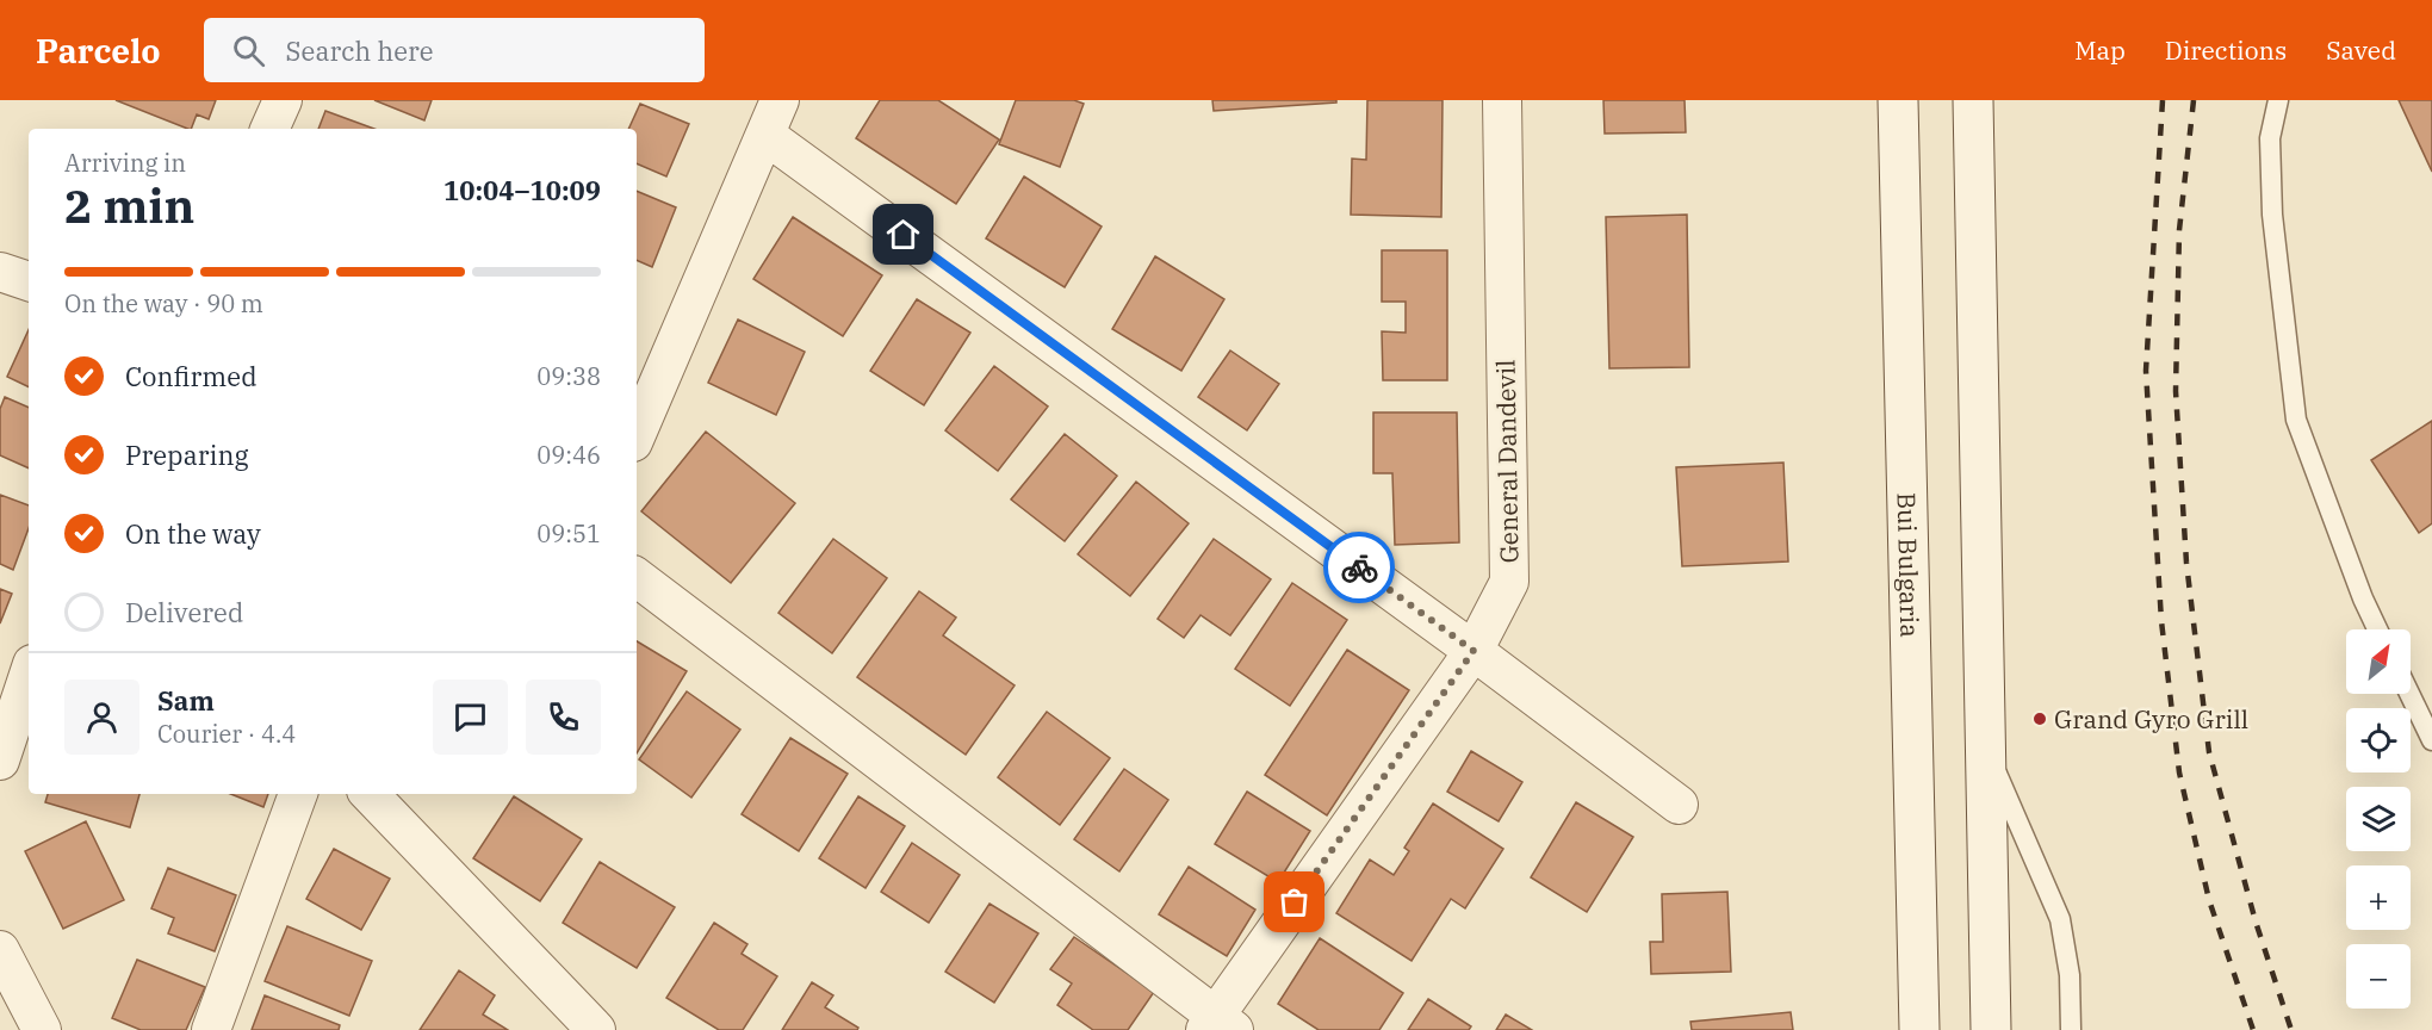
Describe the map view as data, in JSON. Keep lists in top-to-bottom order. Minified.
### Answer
{"streets":{"main road":["Bui Bulgaria"],"street":["General Dandevil"]},"places":["Grand Gyro Grill"],"north":"top right","page":{"header":"Parcelo","search":"Search here","nav":["Map","Directions","Saved"],"heading":["2 min","Arriving in","10:04–10:09"],"panel":["Sam","Courier · 4.4"],"bar":"On the way · 90 m","list":[["Confirmed","09:38"],["Preparing","09:46"],["On the way","09:51"],"Delivered"],"map_buttons":["+","−"]}}
